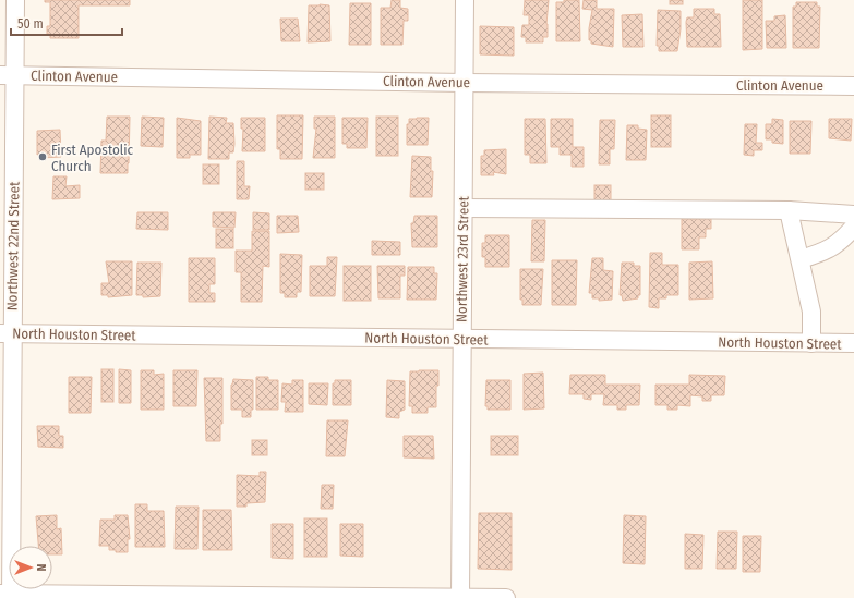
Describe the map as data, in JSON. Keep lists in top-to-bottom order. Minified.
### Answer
{"streets":{"street":["Clinton Avenue","Northwest 22nd Street","Northwest 23rd Street","North Houston Street"]},"crossings":[["Clinton Avenue","Northwest 22nd Street"],["Clinton Avenue","Northwest 23rd Street"],["Northwest 22nd Street","North Houston Street"],["Northwest 23rd Street","North Houston Street"]],"places":["First Apostolic Church"],"scale_bar":"50 m","north":"right"}
